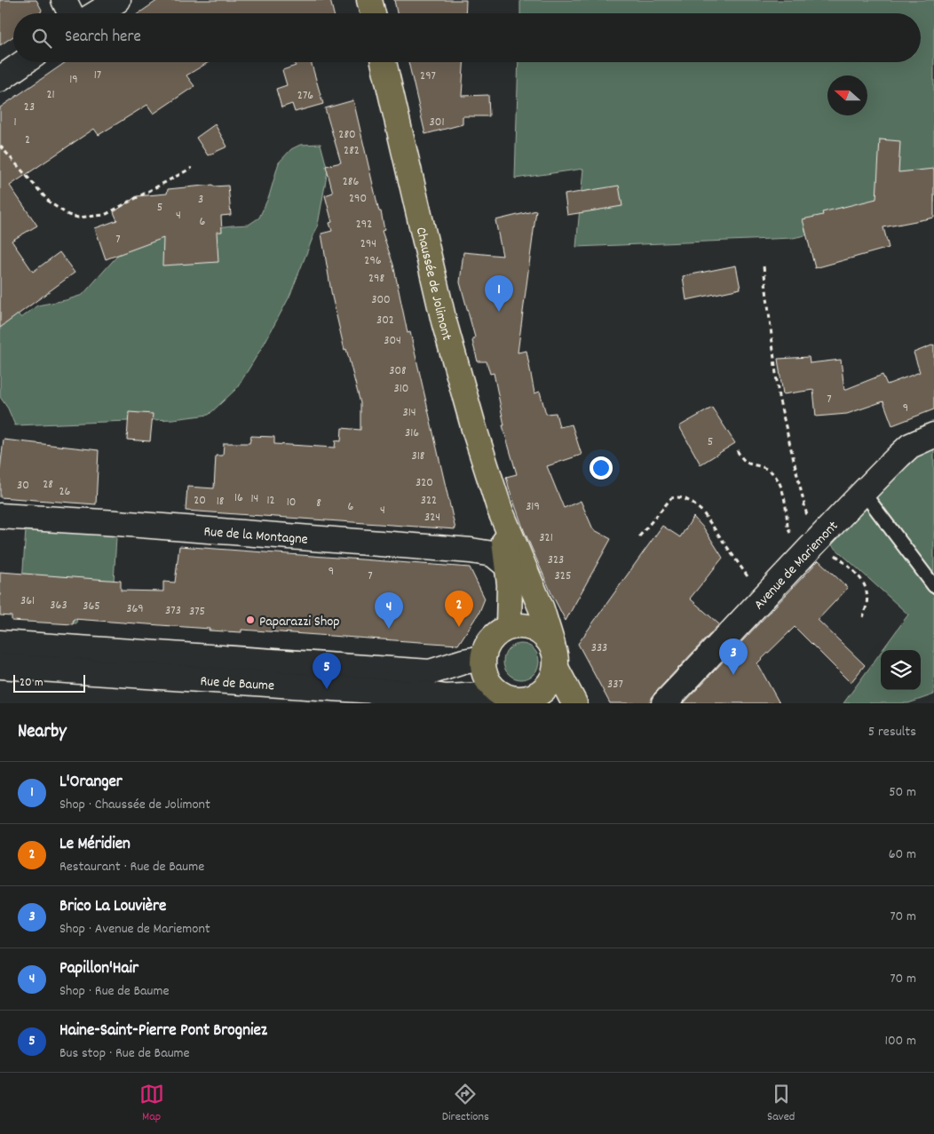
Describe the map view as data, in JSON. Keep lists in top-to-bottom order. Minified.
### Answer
{"streets":{"main road":["Chaussée de Jolimont"],"street":["Rue de la Montagne","Avenue de Mariemont","Rue de Baume"]},"crossings":[["Chaussée de Jolimont","Rue de la Montagne"],["Chaussée de Jolimont","Rue de Baume"]],"places":["Paparazzi Shop"],"house_numbers":["17","297","19","21","276","23","1","301","280","2","282","286","290","3","5","4","6","292","7","294","296","298","300","302","304","308","310","7","9","314","316","5","318","320","28","30","26","16","14","20","12","322","18","10","8","6","319","4","324","321","323","9","7","325","361","363","365","369","373","375","333","337"],"scale_bar":"20 m","north":"left","page":{"search":"Search here","pins":["1","2","4","3","5"],"scale":"20 m","heading":["Nearby","5 results"],"list":[{"mark":"1","name":"L'Oranger","note":"Shop · Chaussée de Jolimont","value":"50 m"},{"mark":"2","name":"Le Méridien","note":"Restaurant · Rue de Baume","value":"60 m"},{"mark":"3","name":"Brico La Louvière","note":"Shop · Avenue de Mariemont","value":"70 m"},{"mark":"4","name":"Papillon'Hair","note":"Shop · Rue de Baume","value":"70 m"},{"mark":"5","name":"Haine-Saint-Pierre Pont Brogniez","note":"Bus stop · Rue de Baume","value":"100 m"}],"nav":["Map","Directions","Saved"]}}
